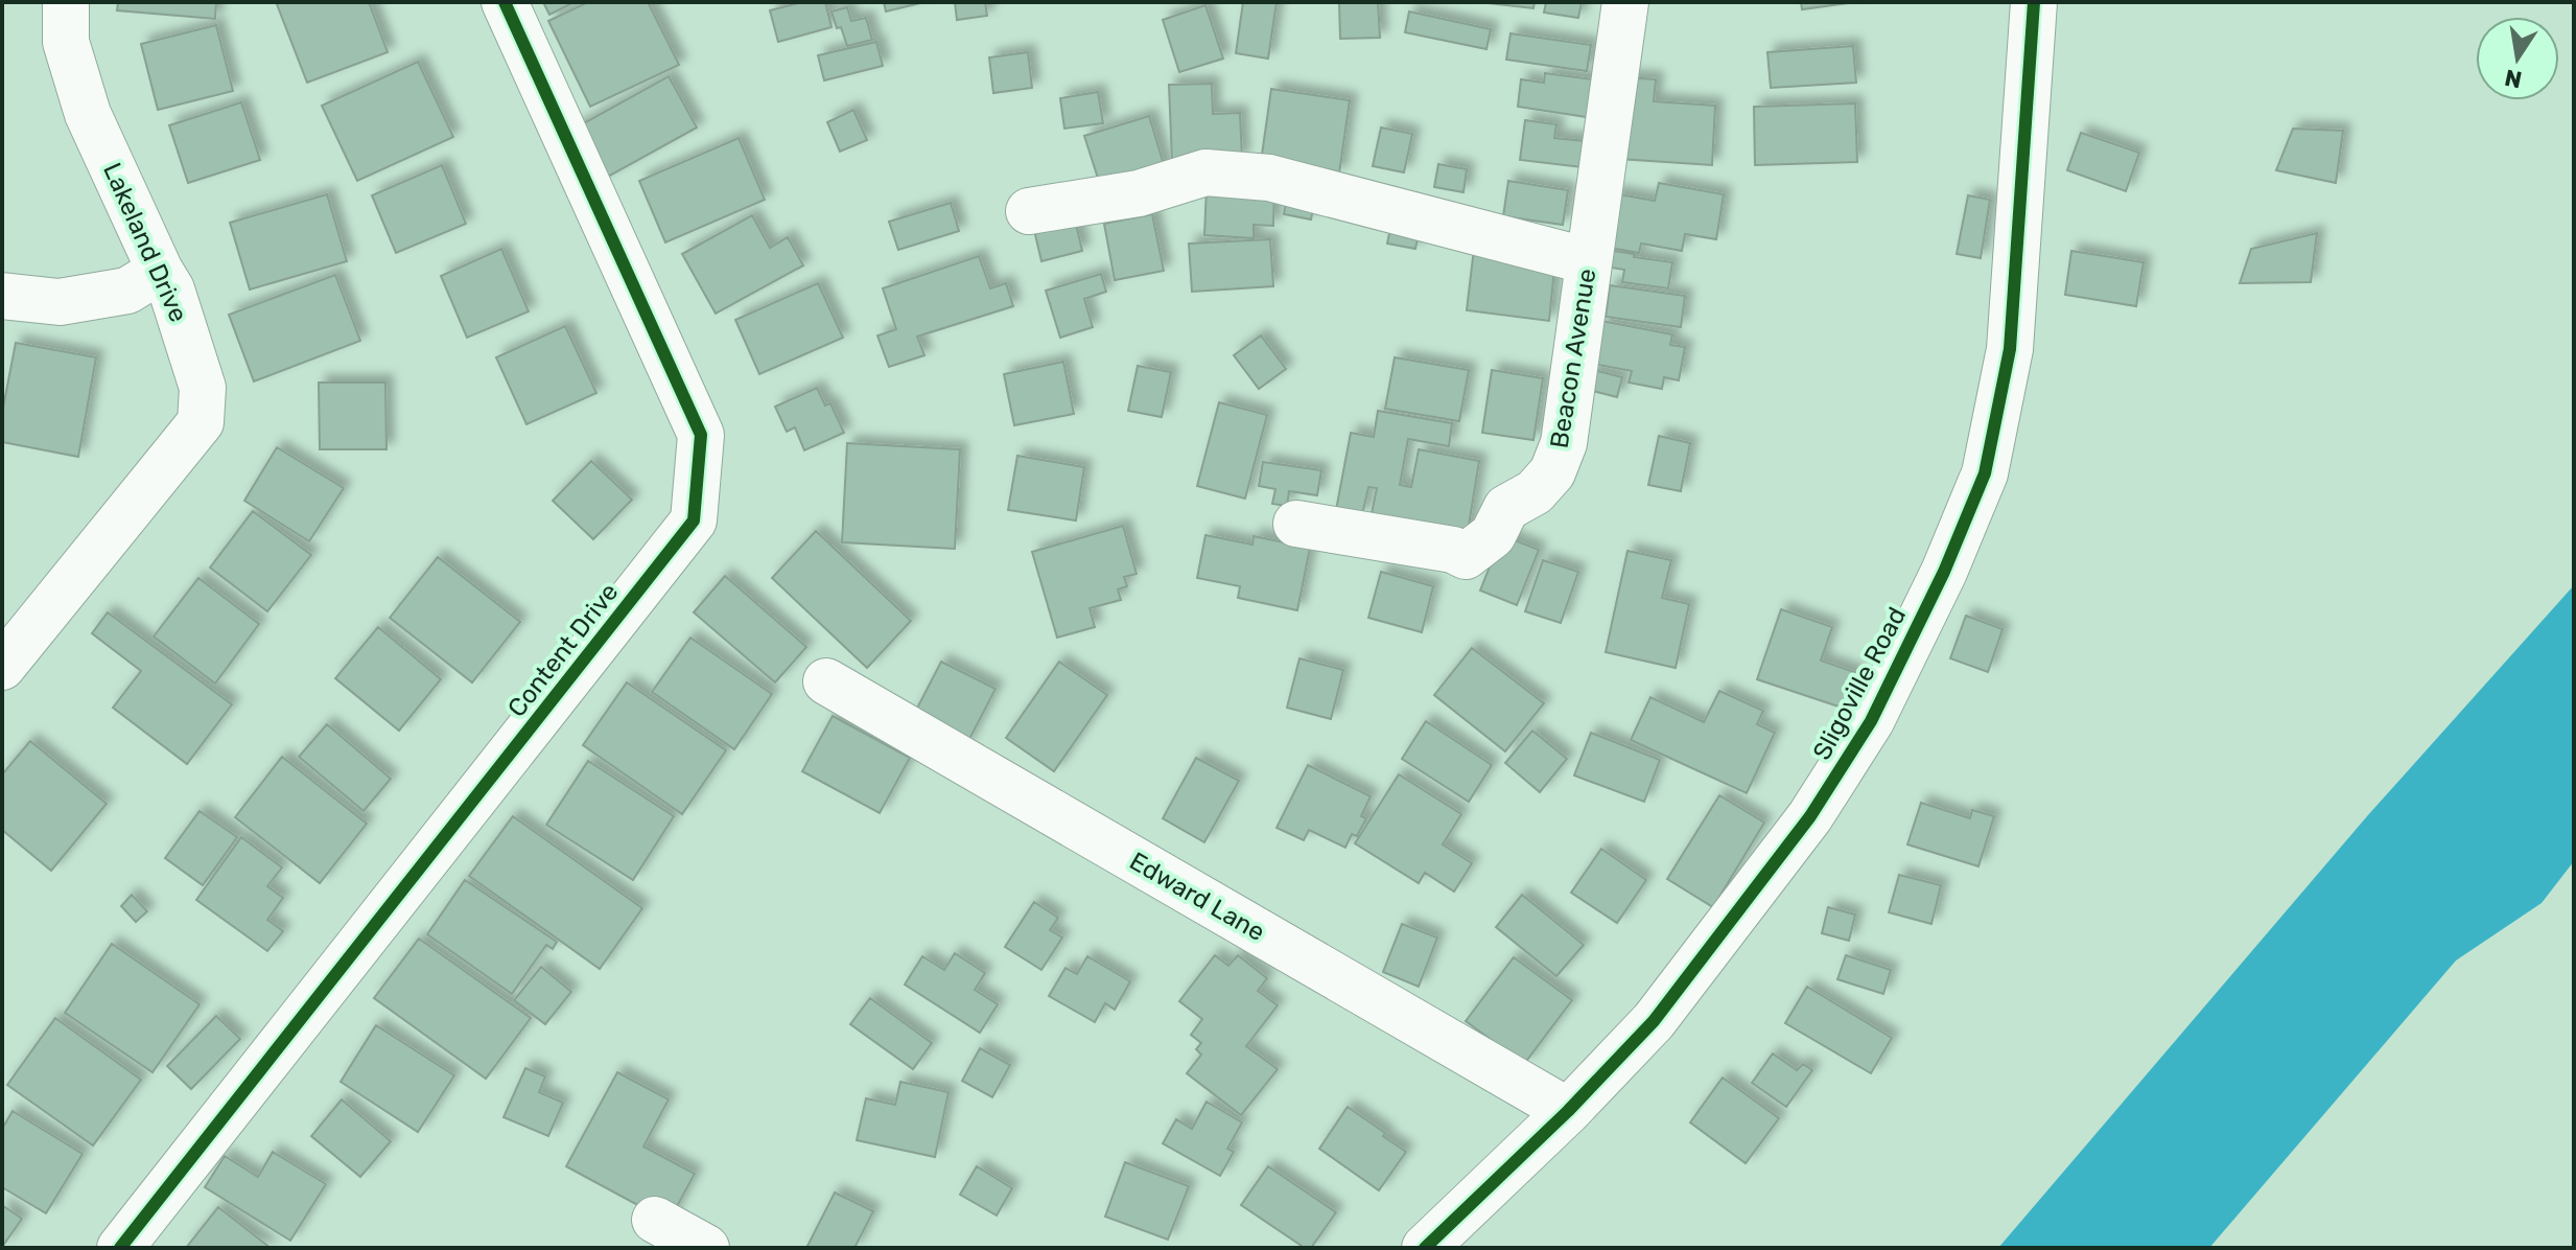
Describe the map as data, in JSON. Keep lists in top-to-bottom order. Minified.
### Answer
{"streets":{"street":["Lakeland Drive","Beacon Avenue","Content Drive","Sligoville Road","Edward Lane"]},"crossings":[["Sligoville Road","Edward Lane"]],"north":"bottom"}
